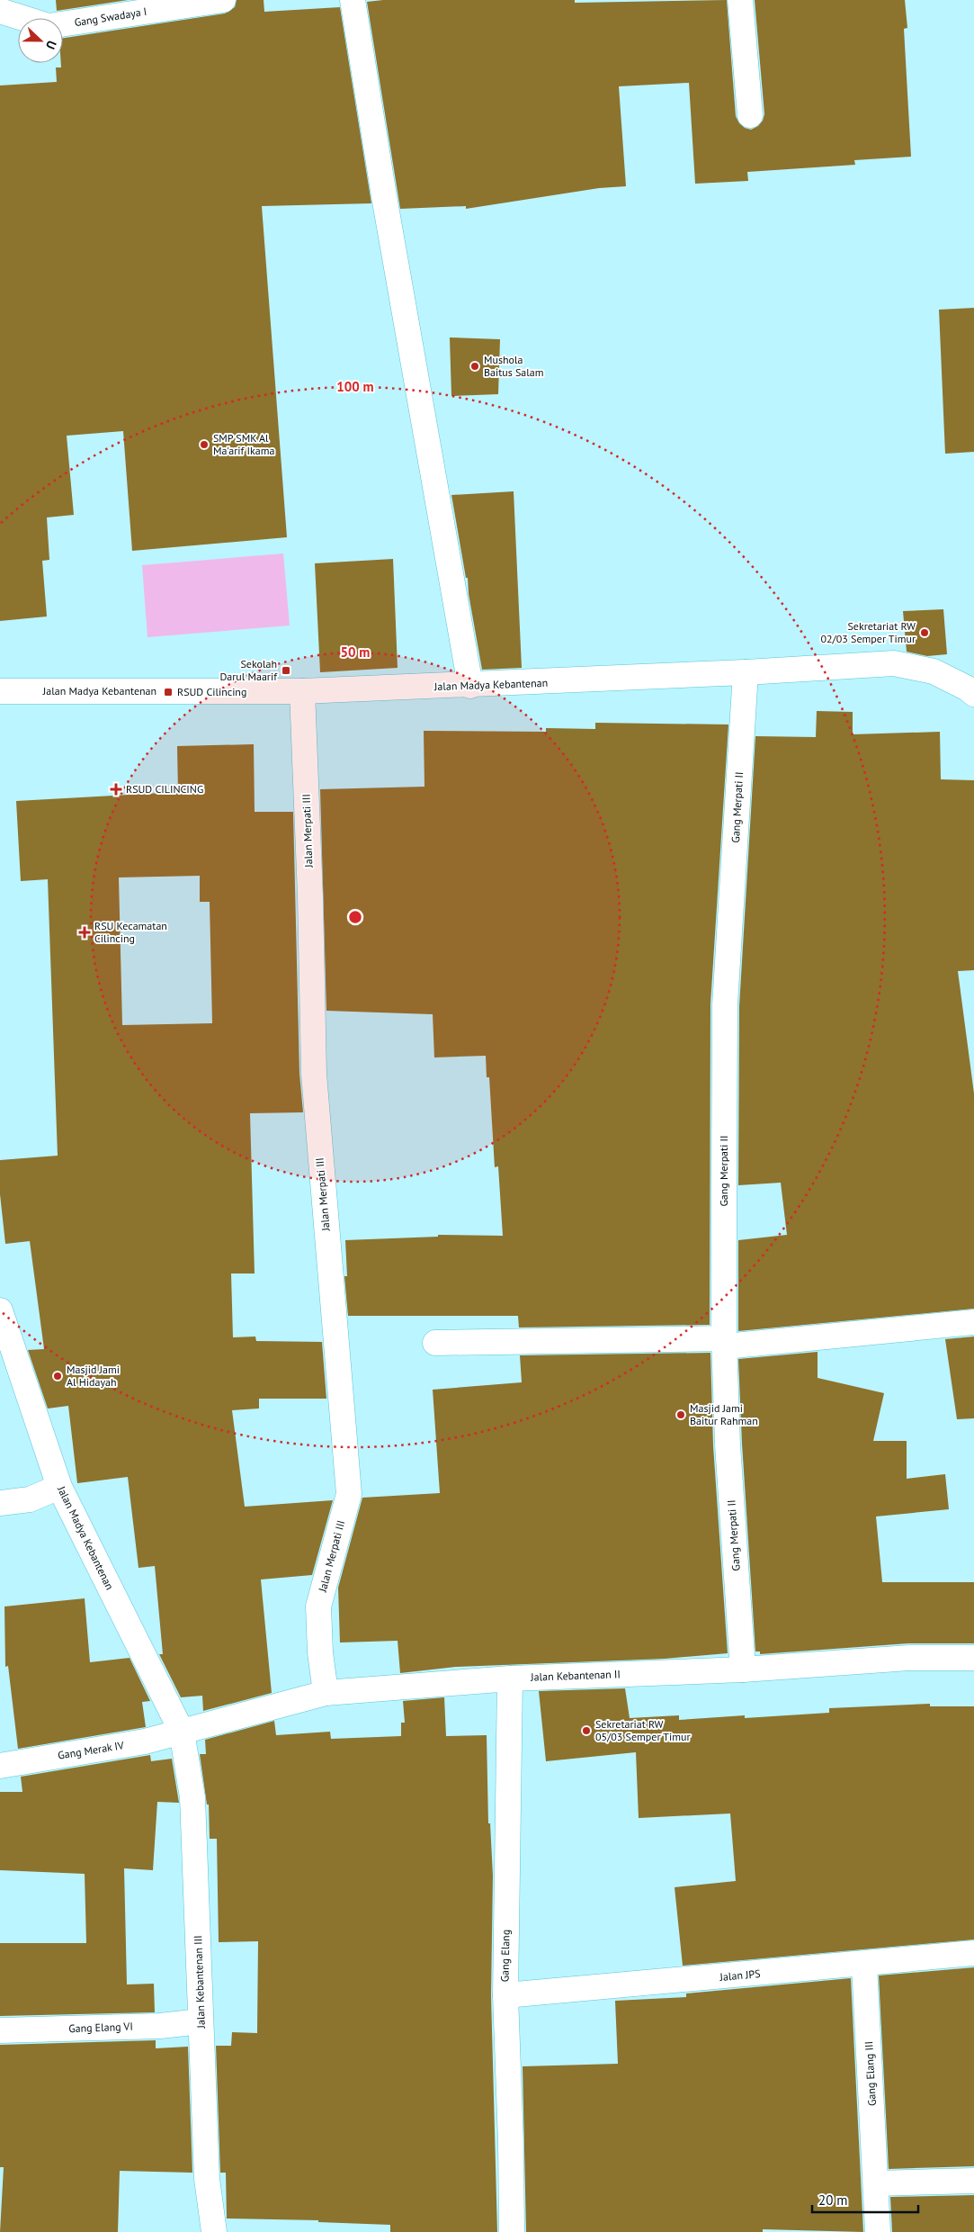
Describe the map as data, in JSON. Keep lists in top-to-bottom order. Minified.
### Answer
{"streets":{"street":["Gang Swadaya I","Jalan Madya Kebantenan","Gang Merpati II","Jalan Merpati III","Jalan Kebantenan II","Gang Merak IV","Gang Elang","Jalan JPS","Jalan Kebantenan III","Gang Elang VI","Gang Elang III"]},"crossings":[["Jalan Madya Kebantenan","Gang Merpati II"],["Jalan Madya Kebantenan","Jalan Merpati III"],["Jalan Madya Kebantenan","Jalan Kebantenan II"],["Jalan Madya Kebantenan","Gang Merak IV"],["Jalan Madya Kebantenan","Jalan Kebantenan III"],["Gang Merpati II","Jalan Kebantenan II"],["Jalan Merpati III","Jalan Kebantenan II"],["Jalan Kebantenan II","Gang Merak IV"],["Jalan Kebantenan II","Gang Elang"],["Jalan Kebantenan II","Jalan Kebantenan III"],["Gang Merak IV","Jalan Kebantenan III"],["Gang Elang","Jalan JPS"],["Jalan JPS","Gang Elang III"],["Jalan Kebantenan III","Gang Elang VI"]],"places":{"other":["Mushola Baitus Salam","SMP SMK Al Ma'arif Ikama","Sekretariat RW 02/03 Semper Timur","Masjid Jami Al Hidayah","Masjid Jami Baitur Rahman","Sekretariat RW 05/03 Semper Timur"],"transit":["Sekolah Darul Maarif","RSUD Cilincing"],"health":["RSUD CILINCING","RSU Kecamatan Cilincing"]},"scale_bar":"20 m","north":"right","rings":["100 m","50 m"]}
